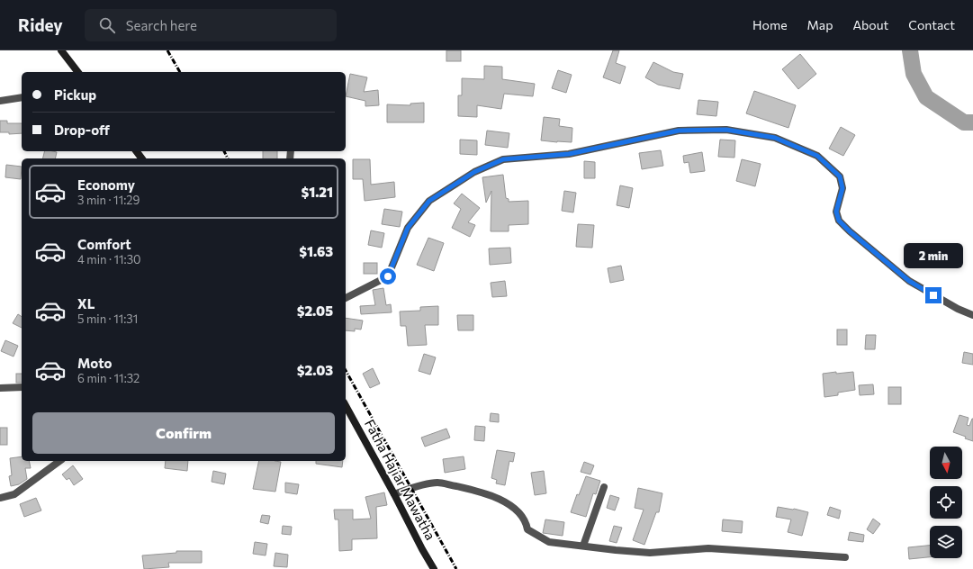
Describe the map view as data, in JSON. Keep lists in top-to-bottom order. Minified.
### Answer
{"streets":{"street":["Fatha Hajiar Mawatha"]},"north":"bottom","page":{"header":"Ridey","search":"Search here","nav":["Home","Map","About","Contact"],"banner":["Pickup","Drop-off"],"list":[{"name":"Economy","note":"3 min · 11:29","value":"$1.21"},{"name":"Comfort","note":"4 min · 11:30","value":"$1.63"},{"name":"XL","note":"5 min · 11:31","value":"$2.05"},{"name":"Moto","note":"6 min · 11:32","value":"$2.03"}],"bubble":"2 min","buttons":"Confirm"}}
